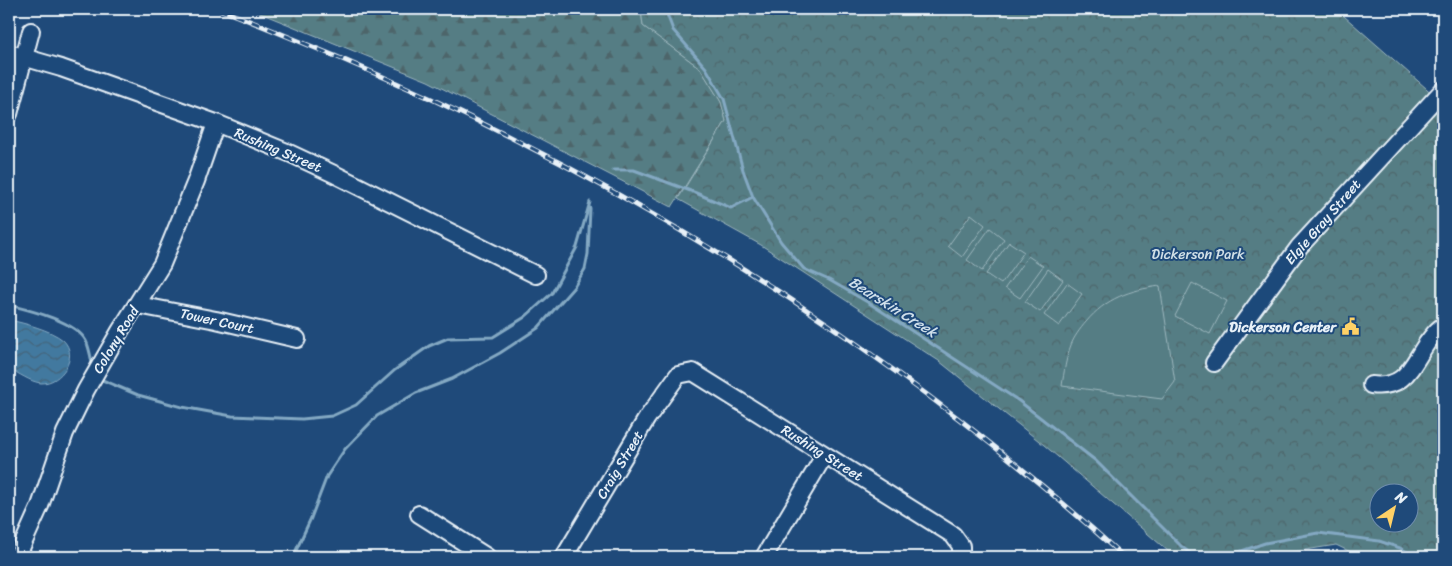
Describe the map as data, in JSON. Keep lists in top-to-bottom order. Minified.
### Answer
{"streets":{"street":["Rushing Street","Elgie Gray Street","Tower Court","Colony Road","Craig Street"]},"crossings":[["Rushing Street","Colony Road"],["Rushing Street","Craig Street"],["Tower Court","Colony Road"]],"water":["Bearskin Creek"],"parks":["Dickerson Park"],"places":{"public building":["Dickerson Center"]},"north":"top right"}
